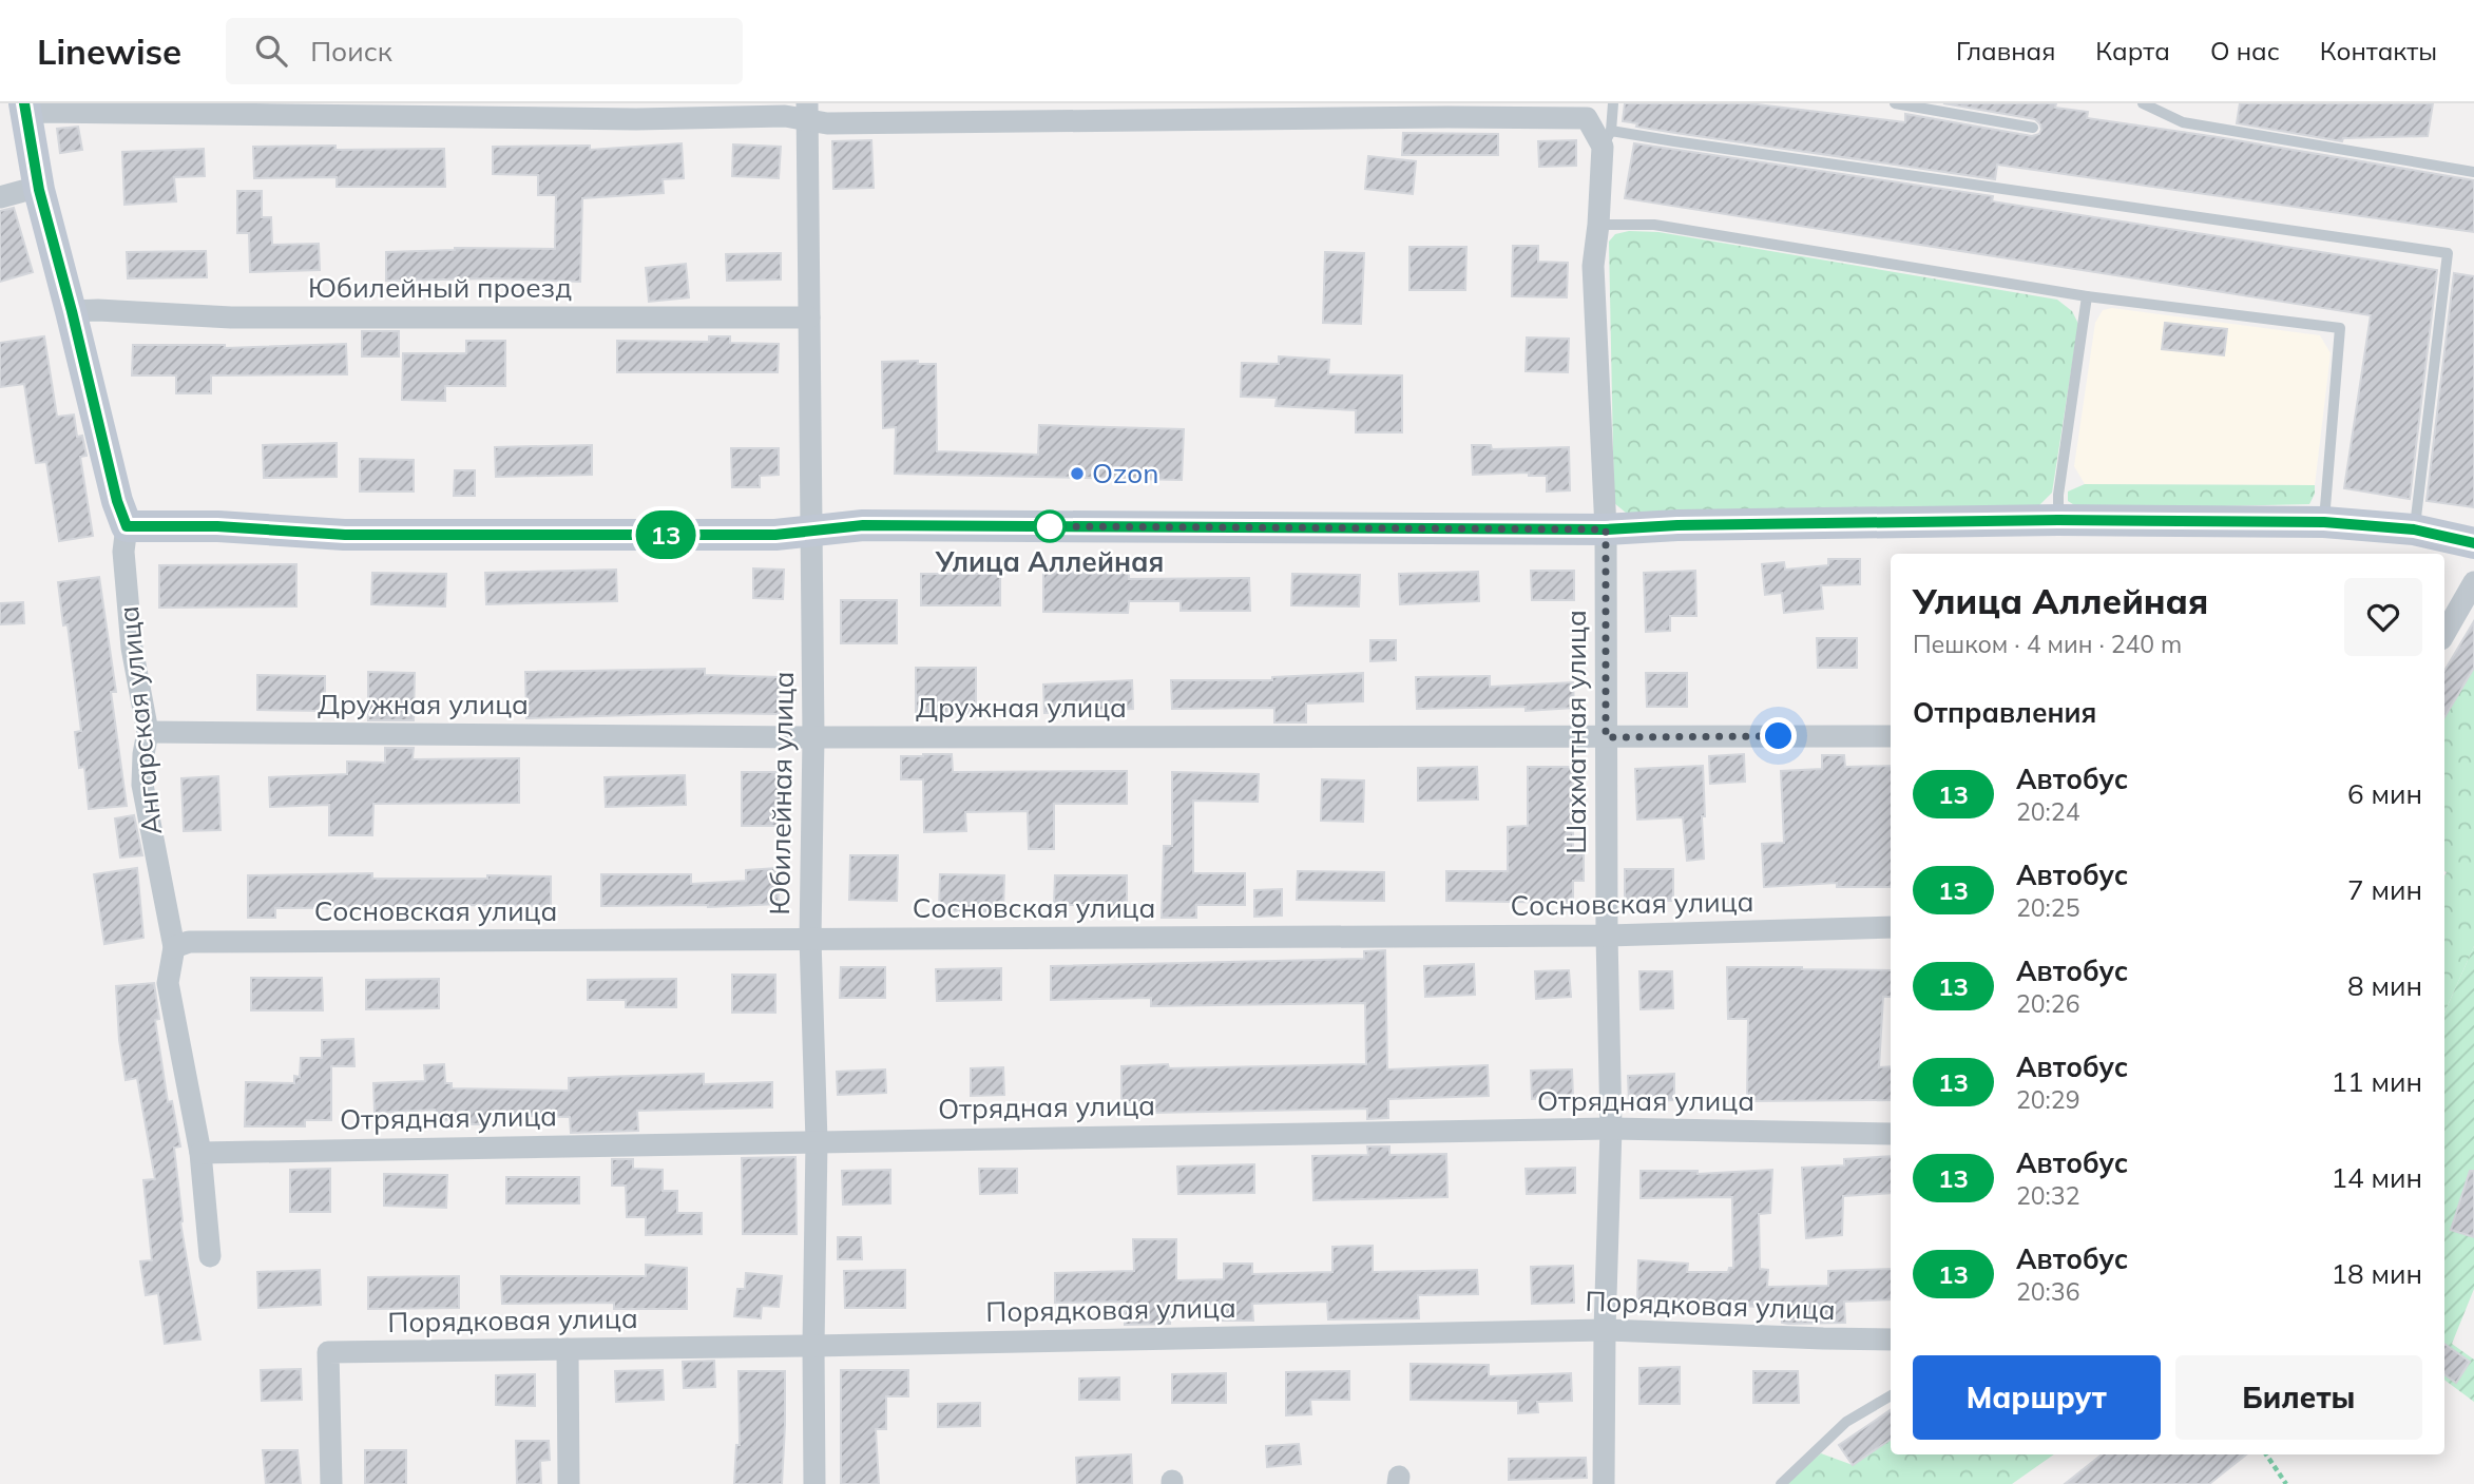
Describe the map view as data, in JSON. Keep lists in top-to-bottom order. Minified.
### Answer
{"streets":{"street":["Юбилейный проезд","Дружная улица","Ангарская улица","Шахматная улица","Юбилейная улица","Сосновская улица","Отрядная улица","Порядковая улица"]},"crossings":[["Юбилейный проезд","Ангарская улица"],["Юбилейный проезд","Юбилейная улица"],["Дружная улица","Ангарская улица"],["Дружная улица","Шахматная улица"],["Дружная улица","Юбилейная улица"],["Ангарская улица","Сосновская улица"],["Ангарская улица","Отрядная улица"],["Шахматная улица","Сосновская улица"],["Шахматная улица","Отрядная улица"],["Шахматная улица","Порядковая улица"],["Юбилейная улица","Сосновская улица"],["Юбилейная улица","Отрядная улица"],["Юбилейная улица","Порядковая улица"]],"places":["Ozon","Улица Аллейная"],"lines":["bus line 13"],"page":{"header":"Linewise","search":"Поиск","nav":["Главная","Карта","О нас","Контакты"],"on_map":"13","heading":[["Улица Аллейная","Пешком · 4 мин · 240 m"],"Отправления"],"list":[{"mark":"13","name":"Автобус","note":"20:24","value":"6 мин"},{"mark":"13","name":"Автобус","note":"20:25","value":"7 мин"},{"mark":"13","name":"Автобус","note":"20:26","value":"8 мин"},{"mark":"13","name":"Автобус","note":"20:29","value":"11 мин"},{"mark":"13","name":"Автобус","note":"20:32","value":"14 мин"},{"mark":"13","name":"Автобус","note":"20:36","value":"18 мин"}],"buttons":["Маршрут","Билеты"]}}
